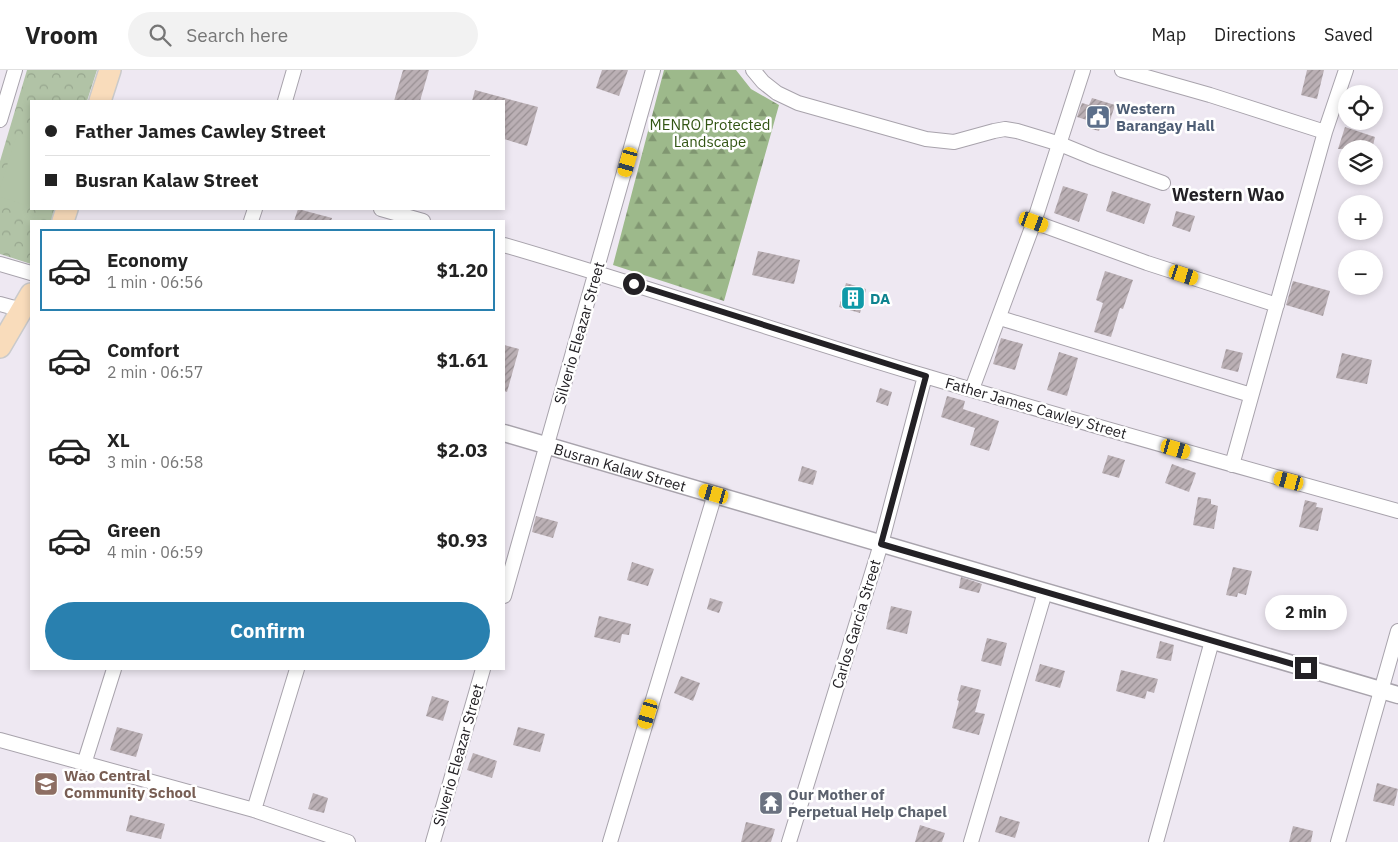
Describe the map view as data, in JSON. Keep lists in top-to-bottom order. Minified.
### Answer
{"streets":{"street":["Silverio Eleazar Street","Father James Cawley Street","Busran Kalaw Street","Carlos Garcia Street"]},"crossings":[["Silverio Eleazar Street","Father James Cawley Street"],["Silverio Eleazar Street","Busran Kalaw Street"],["Father James Cawley Street","Carlos Garcia Street"],["Busran Kalaw Street","Carlos Garcia Street"]],"districts":["Western Wao"],"parks":["MENRO Protected Landscape"],"places":{"public building":["Western Barangay Hall"],"building":["DA"],"school or university":["Wao Central Community School"],"temple":["Our Mother of Perpetual Help Chapel"]},"page":{"header":"Vroom","search":"Search here","nav":["Map","Directions","Saved"],"map_buttons":["+","−"],"banner":["Father James Cawley Street","Busran Kalaw Street"],"list":[{"name":"Economy","note":"1 min · 06:56","value":"$1.20"},{"name":"Comfort","note":"2 min · 06:57","value":"$1.61"},{"name":"XL","note":"3 min · 06:58","value":"$2.03"},{"name":"Green","note":"4 min · 06:59","value":"$0.93"}],"buttons":"Confirm","bubble":"2 min"}}
